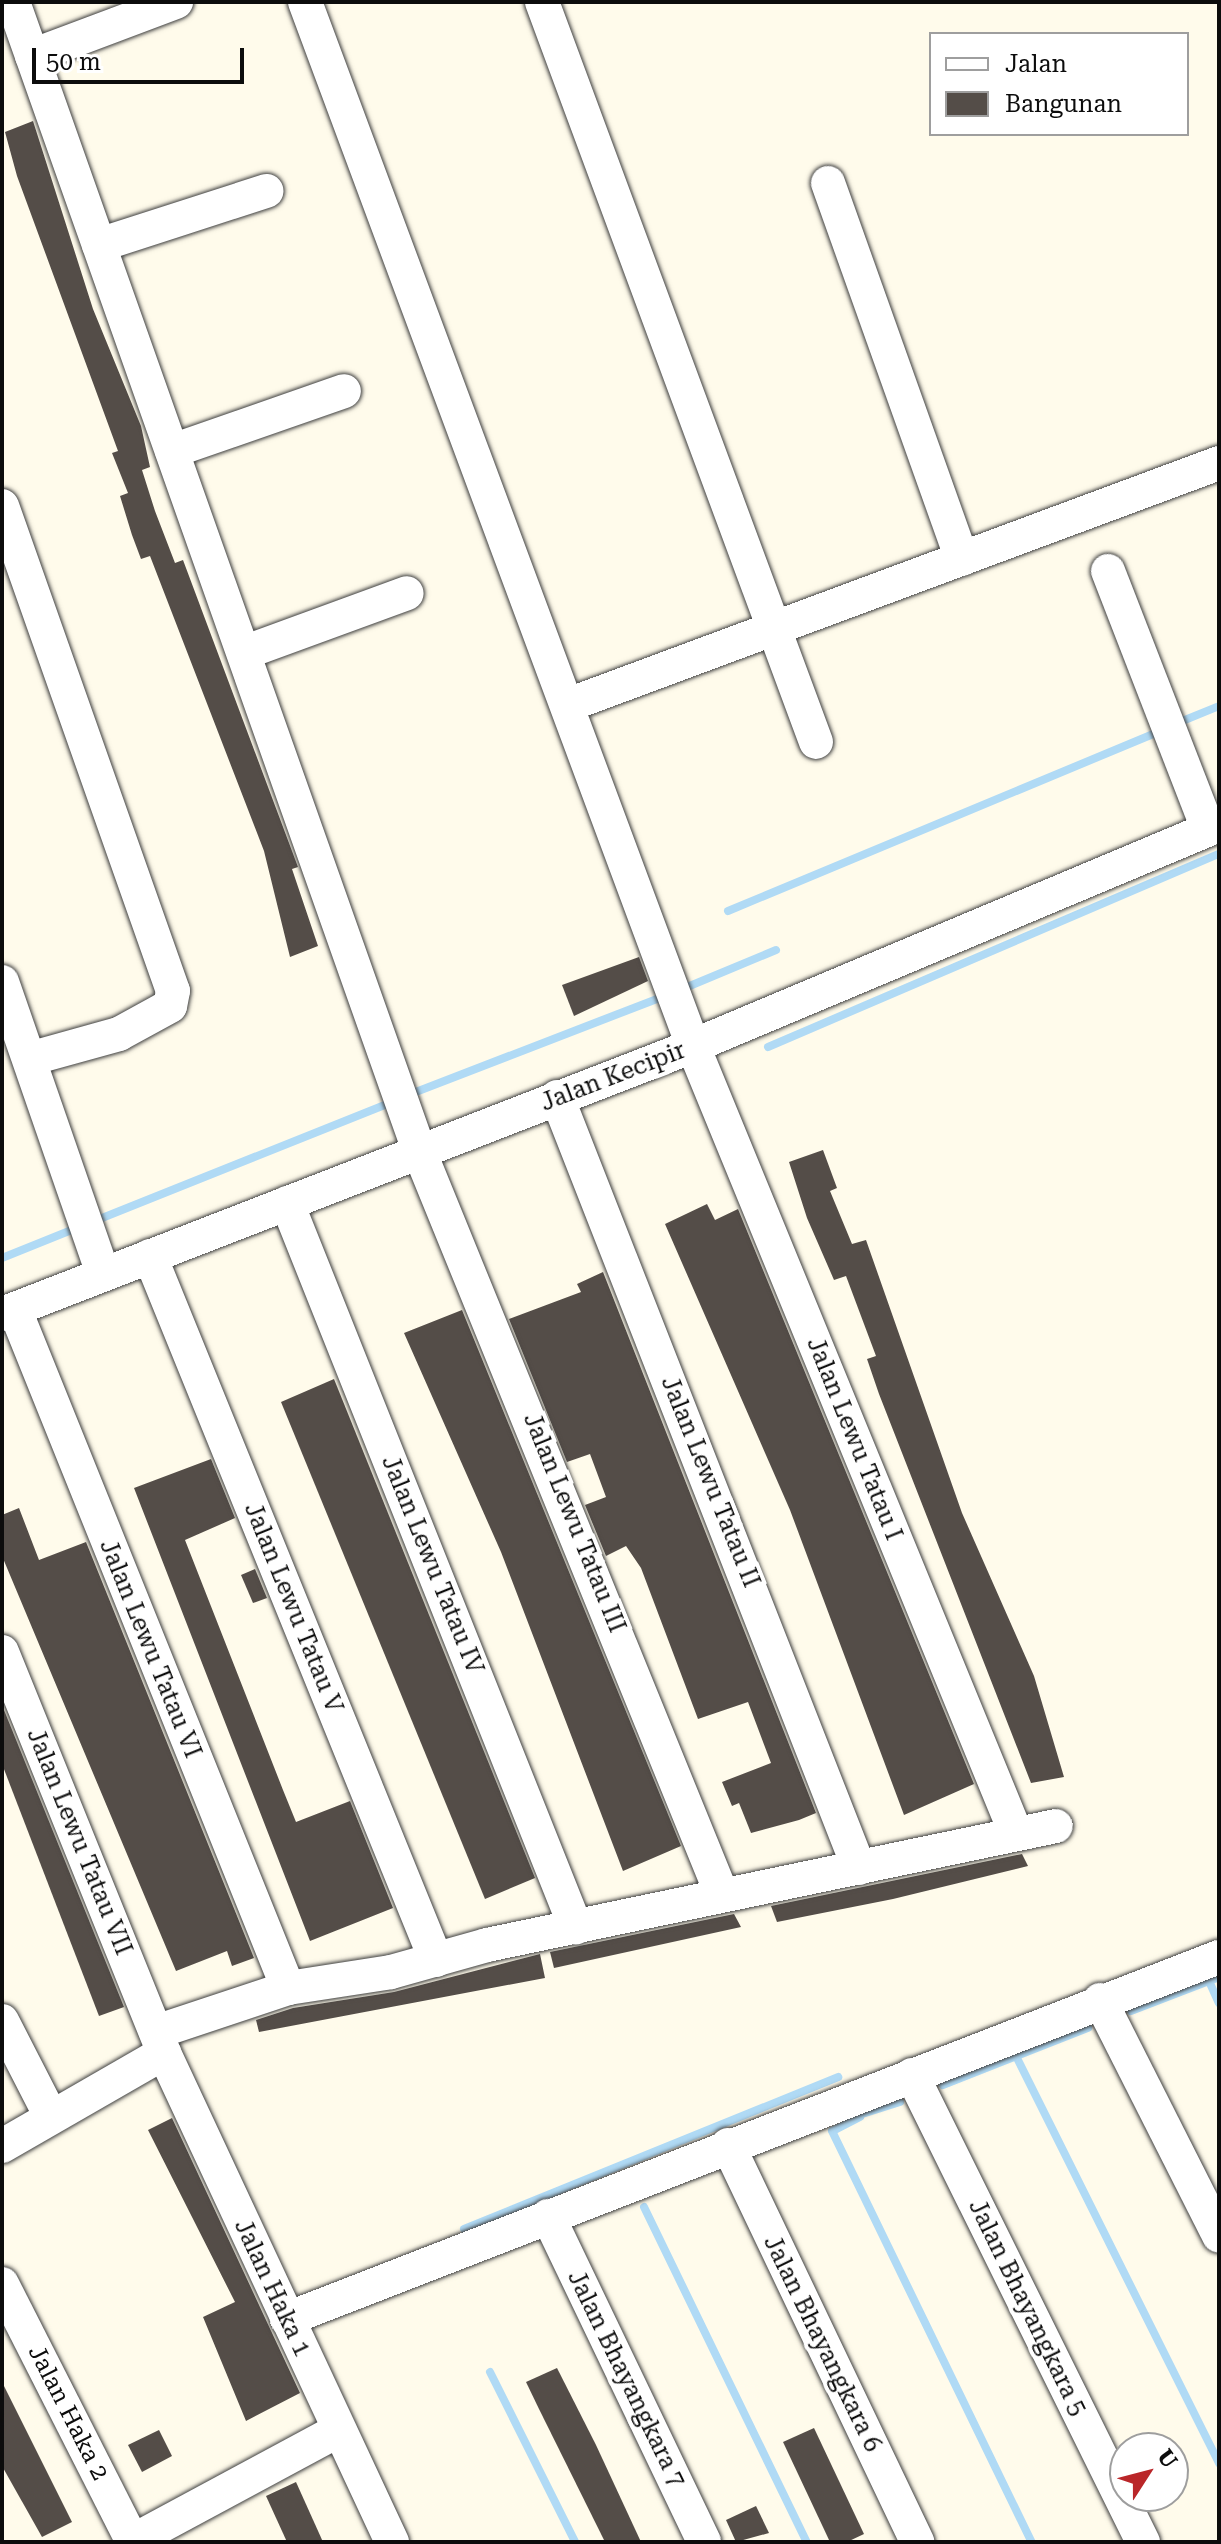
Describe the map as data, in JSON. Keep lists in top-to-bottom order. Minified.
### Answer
{"streets":{"street":["Jalan Kecipir","Jalan Lewu Tatau I","Jalan Lewu Tatau II","Jalan Lewu Tatau III","Jalan Lewu Tatau IV","Jalan Lewu Tatau V","Jalan Lewu Tatau VI","Jalan Lewu Tatau VII","Jalan Haka 1","Jalan Bhayangkara 5","Jalan Bhayangkara 6","Jalan Bhayangkara 7","Jalan Haka 2"]},"crossings":[["Jalan Kecipir","Jalan Lewu Tatau I"],["Jalan Kecipir","Jalan Lewu Tatau II"],["Jalan Kecipir","Jalan Lewu Tatau III"],["Jalan Kecipir","Jalan Lewu Tatau IV"],["Jalan Kecipir","Jalan Lewu Tatau V"],["Jalan Kecipir","Jalan Lewu Tatau VI"],["Jalan Lewu Tatau VII","Jalan Haka 1"]],"legend":["Jalan","Bangunan"],"scale_bar":"50 m","north":"top right"}
